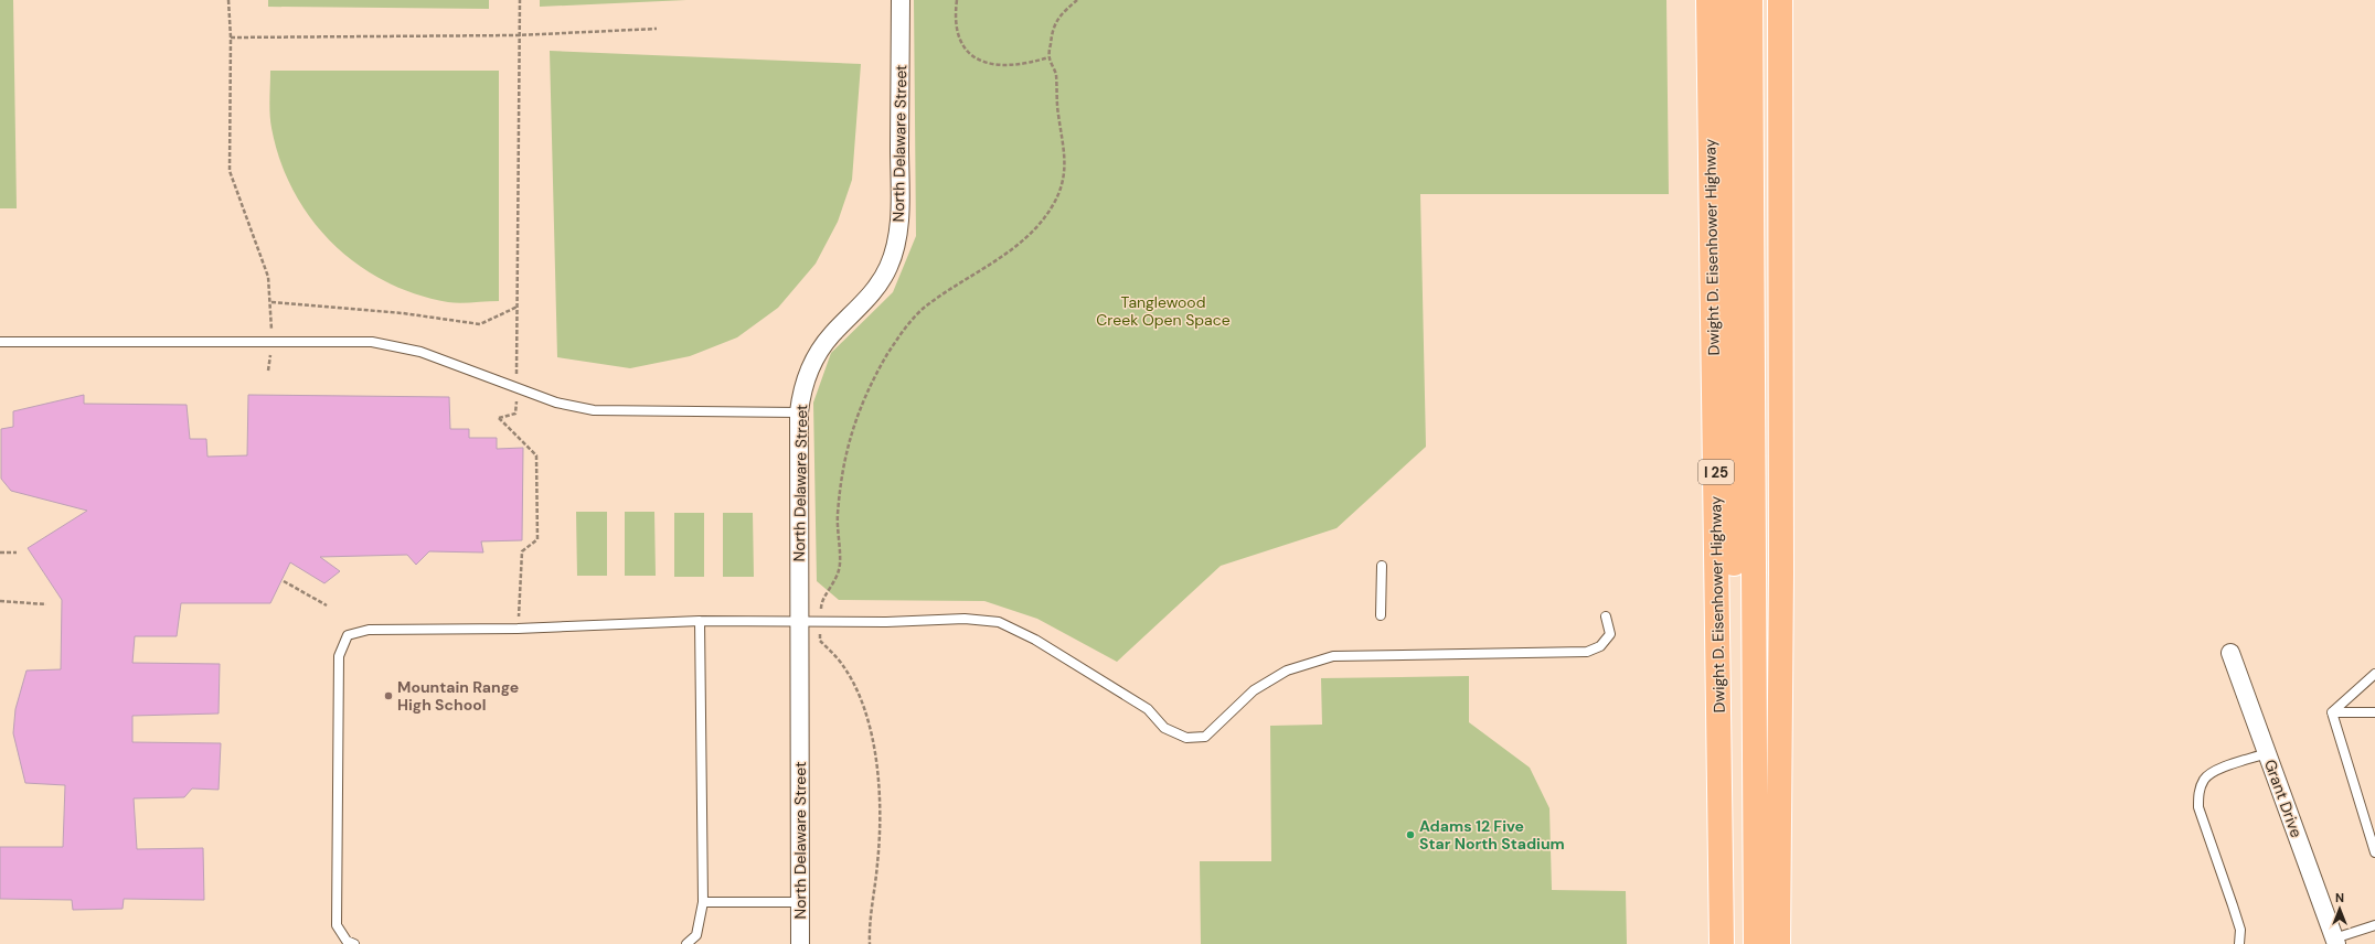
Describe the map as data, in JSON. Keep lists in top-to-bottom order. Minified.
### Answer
{"streets":{"highway":["Dwight D. Eisenhower Highway","I 25"],"street":["North Delaware Street","Grant Drive"]},"parks":["Tanglewood Creek Open Space"],"places":["Mountain Range High School","Adams 12 Five Star North Stadium"],"north":"top"}
